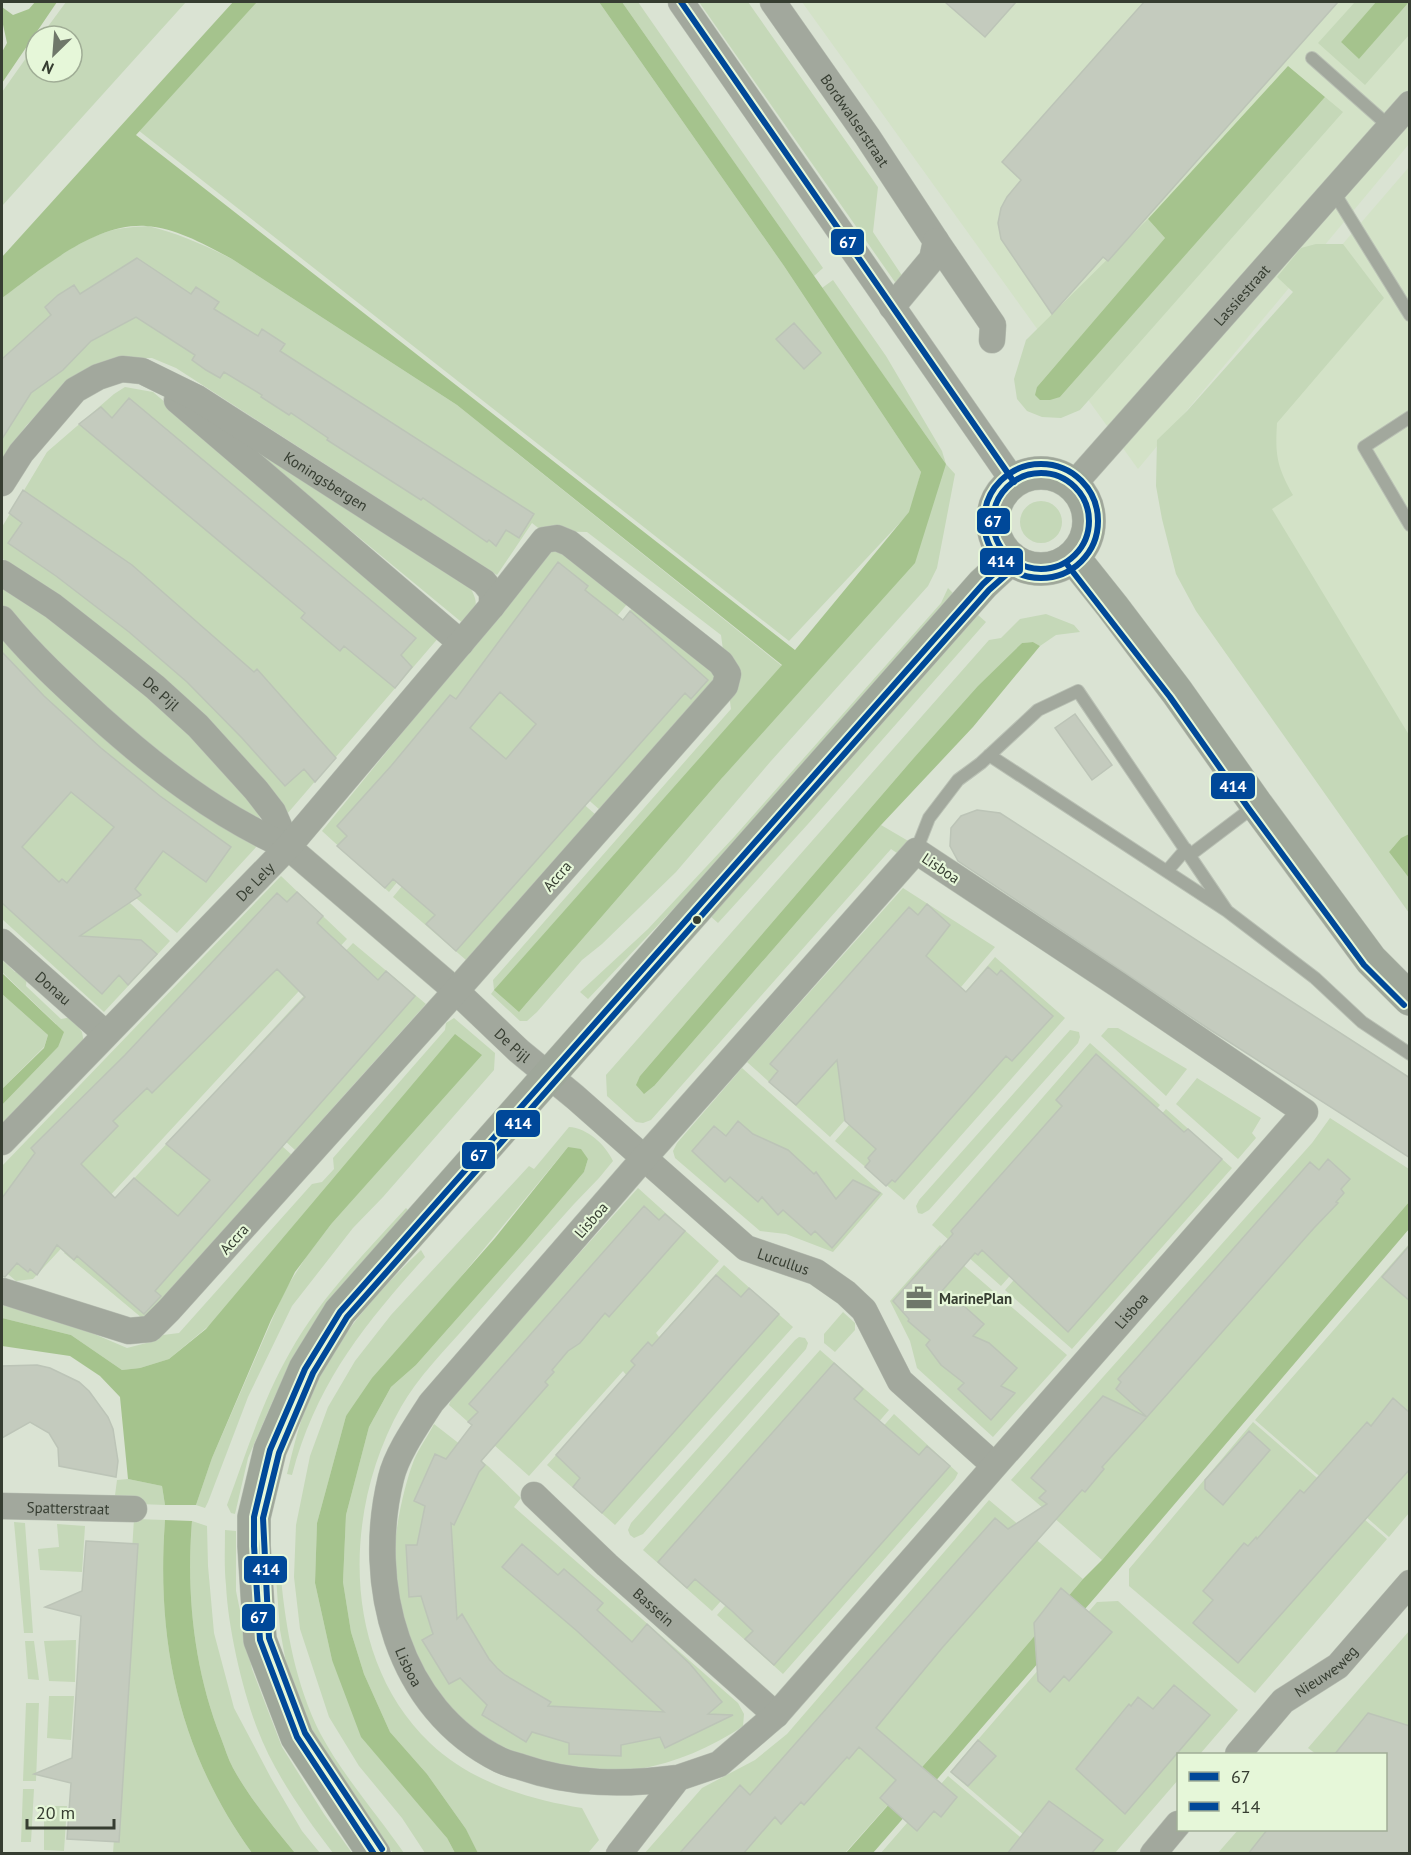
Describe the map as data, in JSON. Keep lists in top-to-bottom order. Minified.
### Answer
{"streets":{"street":["Bordwalserstraat","Lassiestraat","Koningsbergen","De Pijl","Lisboa","Accra","De Lely","Donau","Lucullus","Spatterstraat","Bassein","Nieuweweg"]},"crossings":[["Koningsbergen","Accra"],["Koningsbergen","De Lely"],["De Pijl","Accra"],["De Pijl","De Lely"],["De Pijl","Lucullus"],["Lisboa","Lucullus"],["Lisboa","Bassein"],["Accra","De Lely"],["De Lely","Donau"]],"places":{"office":["MarinePlan"]},"lines":["transit line 67","transit line 414"],"legend":["67","414"],"scale_bar":"20 m","north":"bottom left"}
